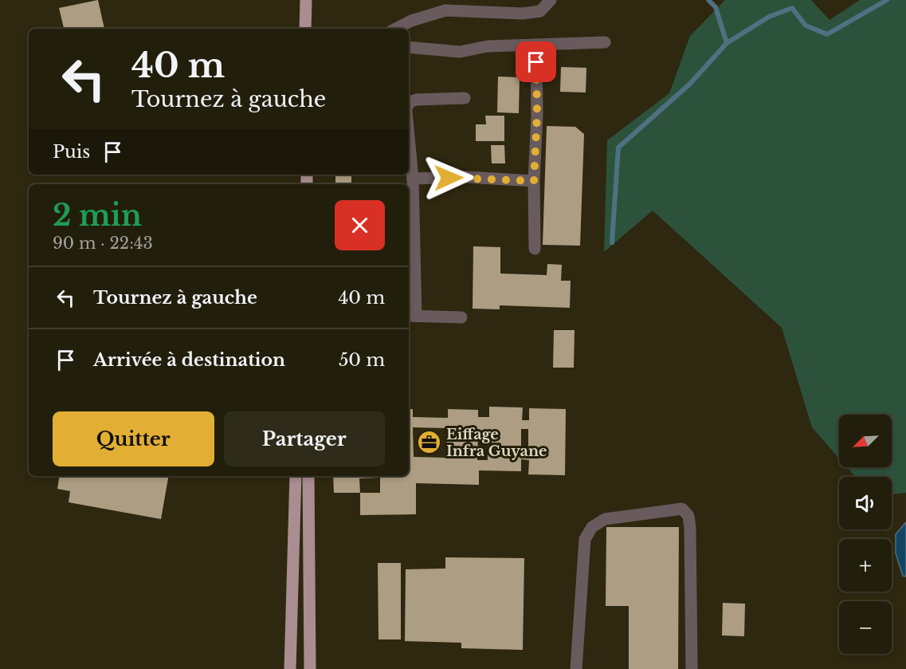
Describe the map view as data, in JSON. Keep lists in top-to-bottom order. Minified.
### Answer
{"places":{"office":["Eiffage Infra Guyane"]},"north":"bottom left","page":{"turn":["40 m","Tournez à gauche"],"then":"Puis","heading":["2 min","90 m · 22:43"],"list":[{"name":"Tournez à gauche","value":"40 m"},{"name":"Arrivée à destination","value":"50 m"}],"buttons":["Quitter","Partager"],"map_buttons":["+","−"]}}
